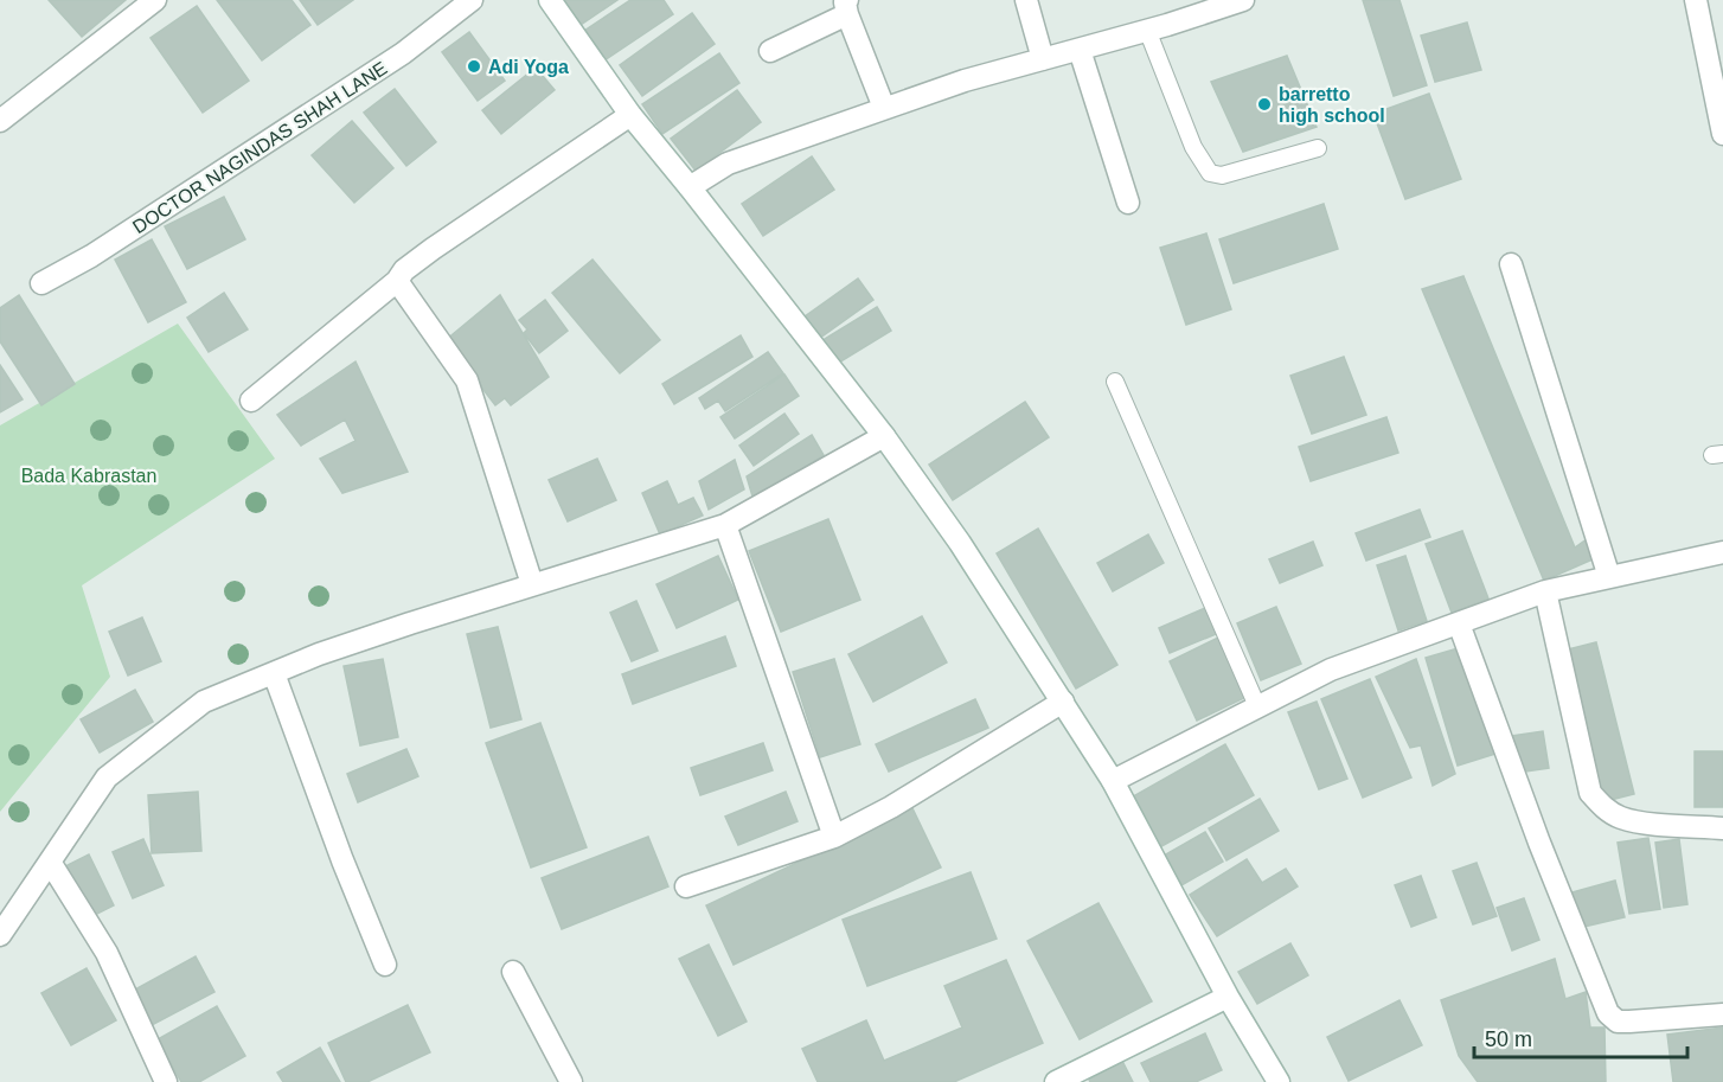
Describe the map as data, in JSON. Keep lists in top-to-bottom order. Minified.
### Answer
{"streets":{"street":["DOCTOR NAGINDAS SHAH LANE"]},"parks":["Bada Kabrastan"],"places":["Adi Yoga","barretto high school"],"scale_bar":"50 m"}
